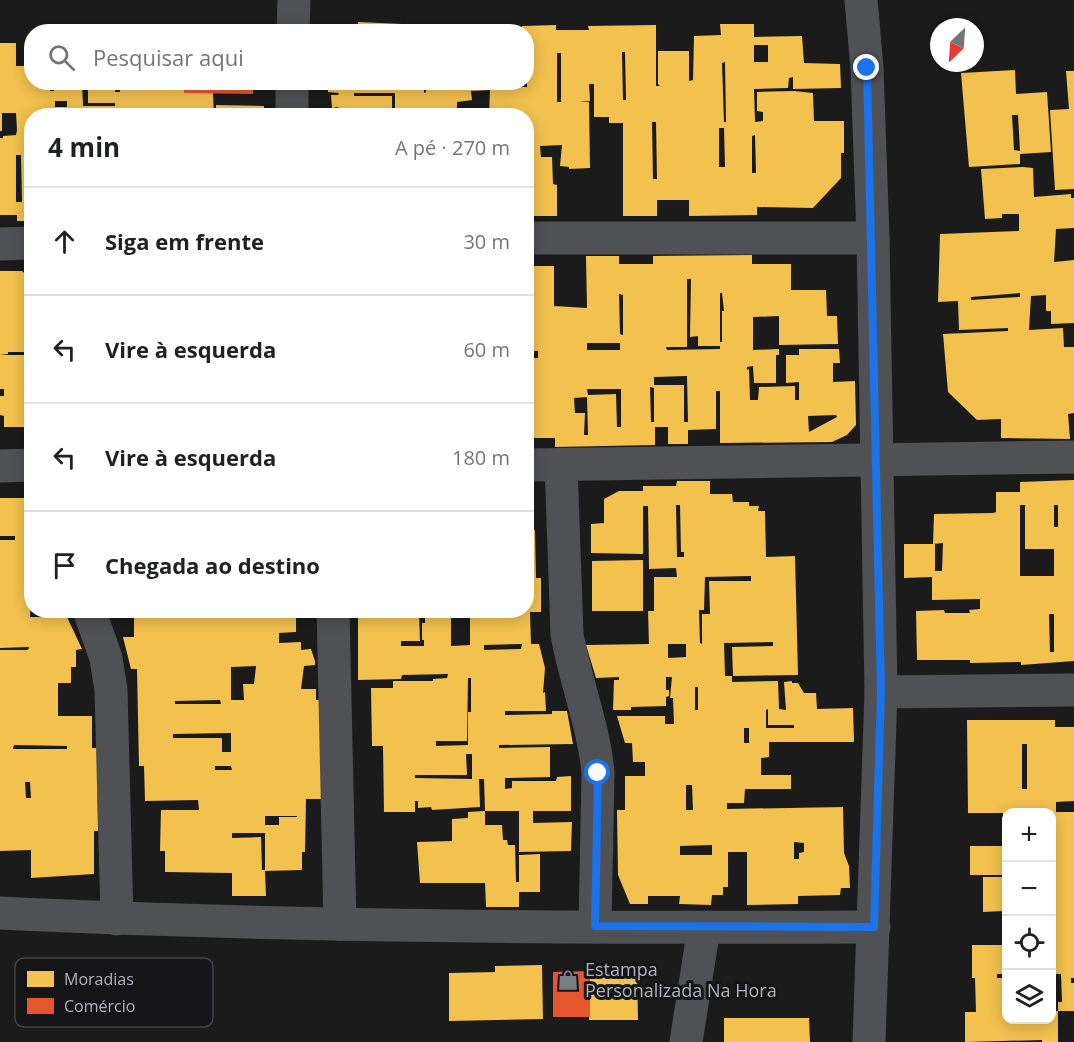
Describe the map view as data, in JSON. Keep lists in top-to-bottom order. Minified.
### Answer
{"places":{"shop":["Estampa Personalizada Na Hora"]},"legend":["Moradias","Comércio"],"north":"bottom left","page":{"search":"Pesquisar aqui","heading":["4 min","A pé · 270 m"],"list":[["Siga em frente","30 m"],["Vire à esquerda","60 m"],["Vire à esquerda","180 m"],"Chegada ao destino"],"map_buttons":["+","−"]}}
